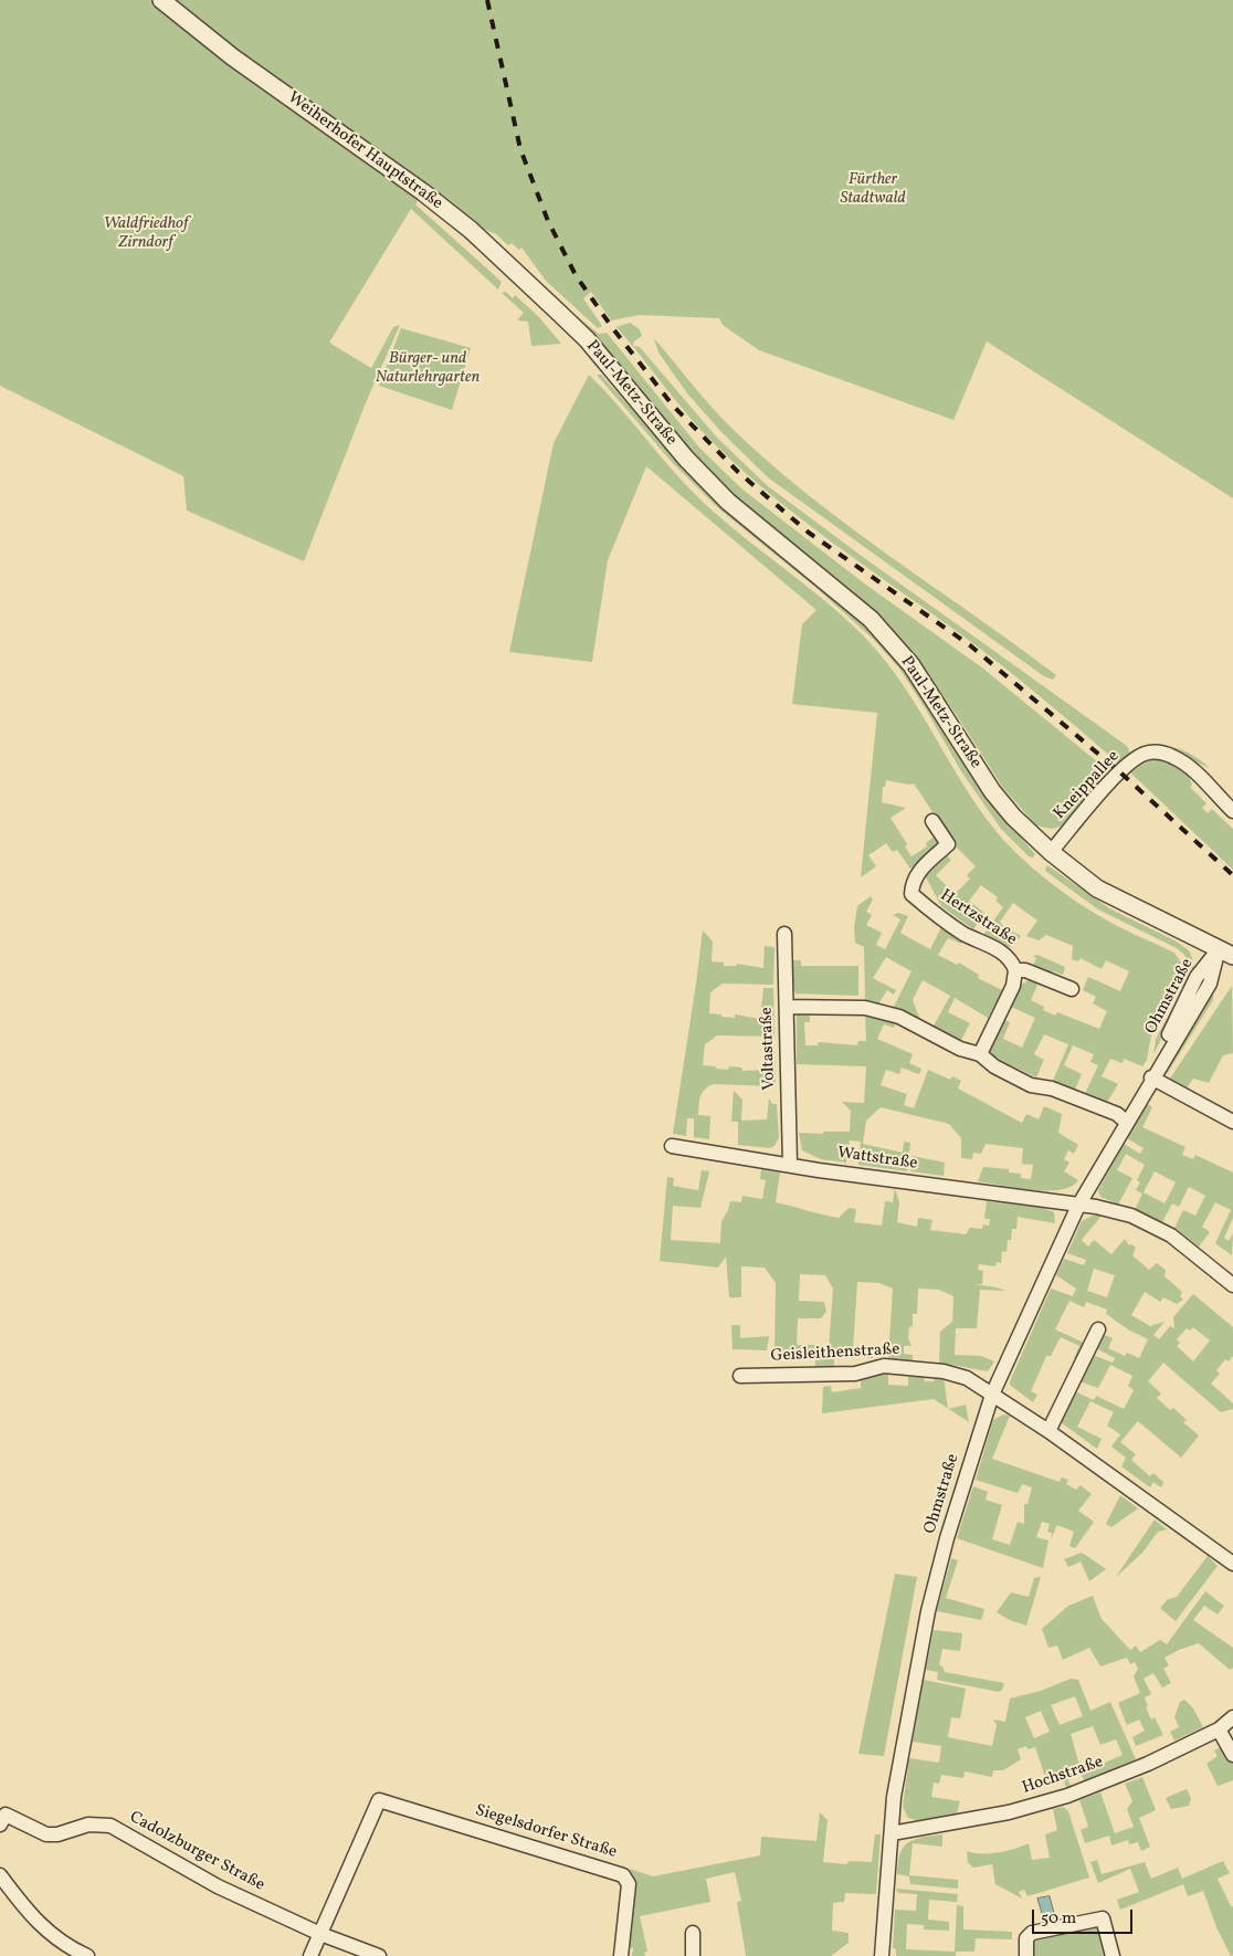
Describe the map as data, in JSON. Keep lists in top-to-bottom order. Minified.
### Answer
{"streets":{"street":["Weiherhofer Hauptstraße","Paul-Metz-Straße","Kneippallee","Hertzstraße","Ohmstraße","Voltastraße","Wattstraße","Geisleithenstraße","Hochstraße","Siegelsdorfer Straße","Cadolzburger Straße"]},"crossings":[["Weiherhofer Hauptstraße","Paul-Metz-Straße"],["Paul-Metz-Straße","Kneippallee"],["Paul-Metz-Straße","Ohmstraße"],["Ohmstraße","Wattstraße"],["Ohmstraße","Geisleithenstraße"],["Ohmstraße","Hochstraße"],["Voltastraße","Wattstraße"],["Siegelsdorfer Straße","Cadolzburger Straße"]],"parks":["Fürther Stadtwald","Waldfriedhof Zirndorf","Bürger- und Naturlehrgarten"],"scale_bar":"50 m"}
